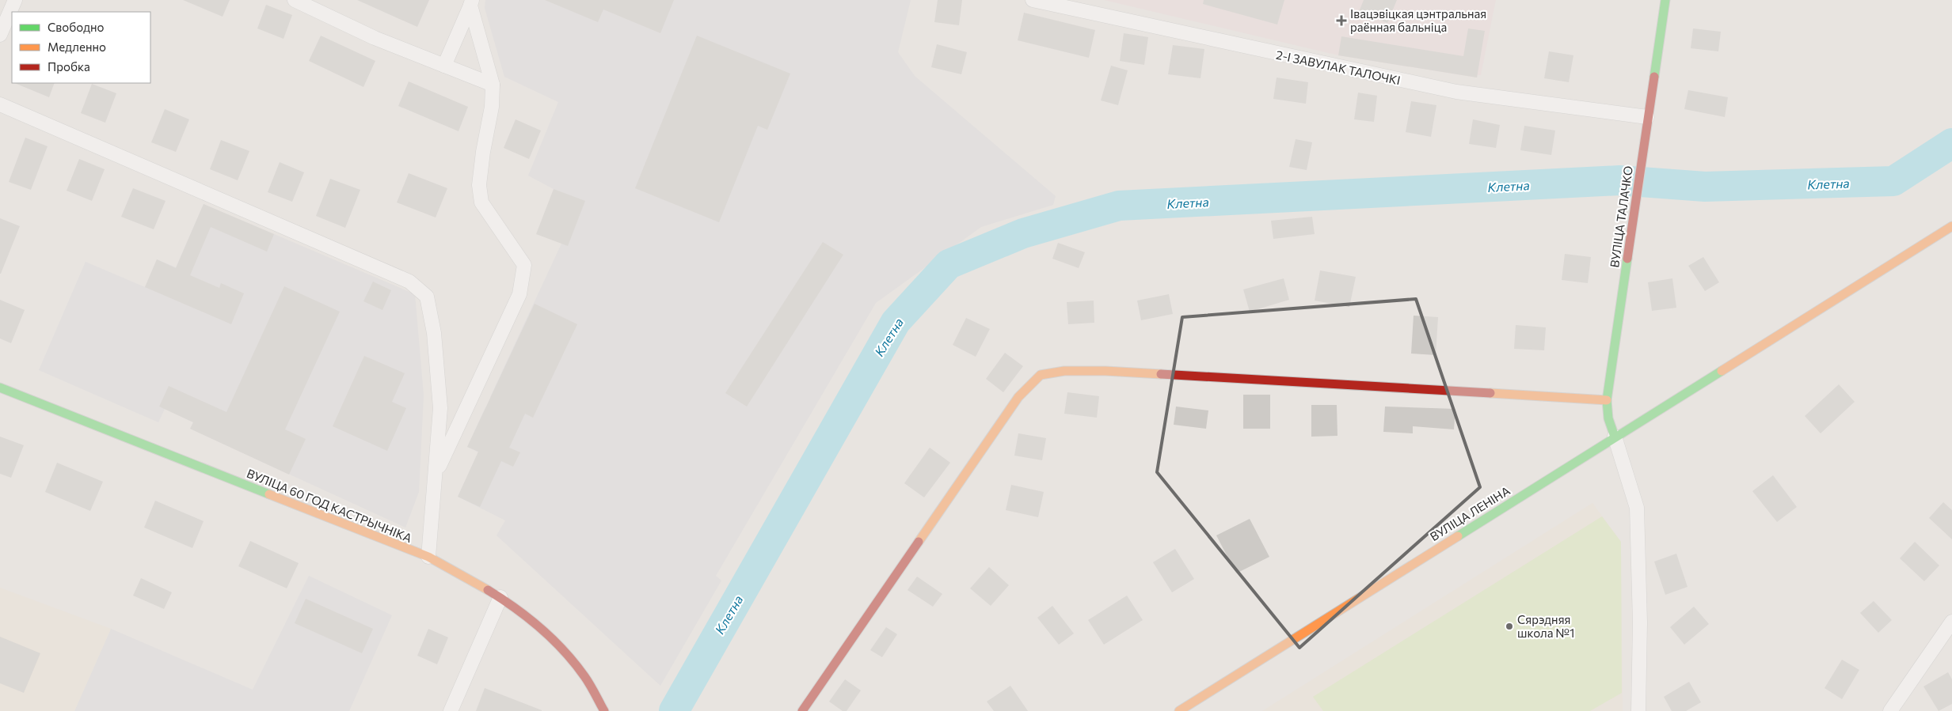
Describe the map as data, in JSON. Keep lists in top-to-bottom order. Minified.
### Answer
{"streets":{"street":["2-І ЗАВУЛАК ТАЛОЧКІ","ВУЛІЦА ТАЛАЧКО","ВУЛІЦА 60 ГОД КАСТРЫЧНІКА","ВУЛІЦА ЛЕНІНА"]},"crossings":[["2-І ЗАВУЛАК ТАЛОЧКІ","ВУЛІЦА ТАЛАЧКО"],["ВУЛІЦА ТАЛАЧКО","ВУЛІЦА ЛЕНІНА"]],"water":["Клетна"],"places":{"health":["Івацэвіцкая цэнтральная раённая бальніца"],"other":["Сярэдняя школа №1"]},"legend":["Свободно","Медленно","Пробка"]}
